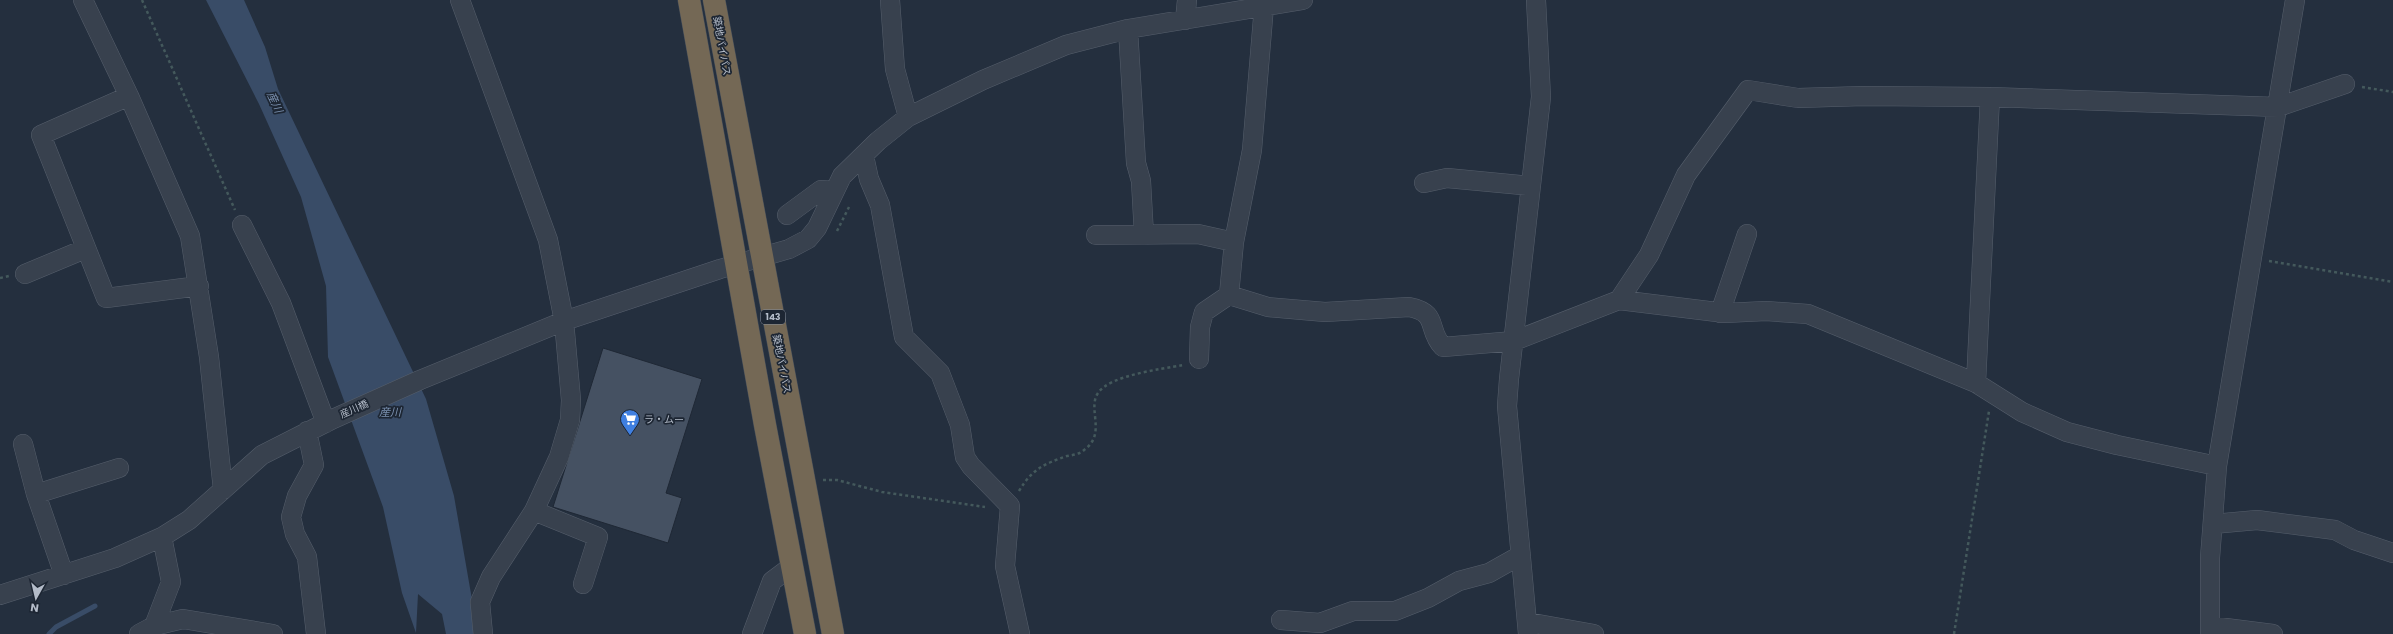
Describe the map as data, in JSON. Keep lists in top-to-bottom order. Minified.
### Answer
{"streets":{"highway":["築地バイパス","143"],"street":["産川橋"]},"crossings":[["築地バイパス","産川橋"],["143","産川橋"]],"water":["産川"],"places":{"supermarket":["ラ・ムー"]},"north":"bottom"}
